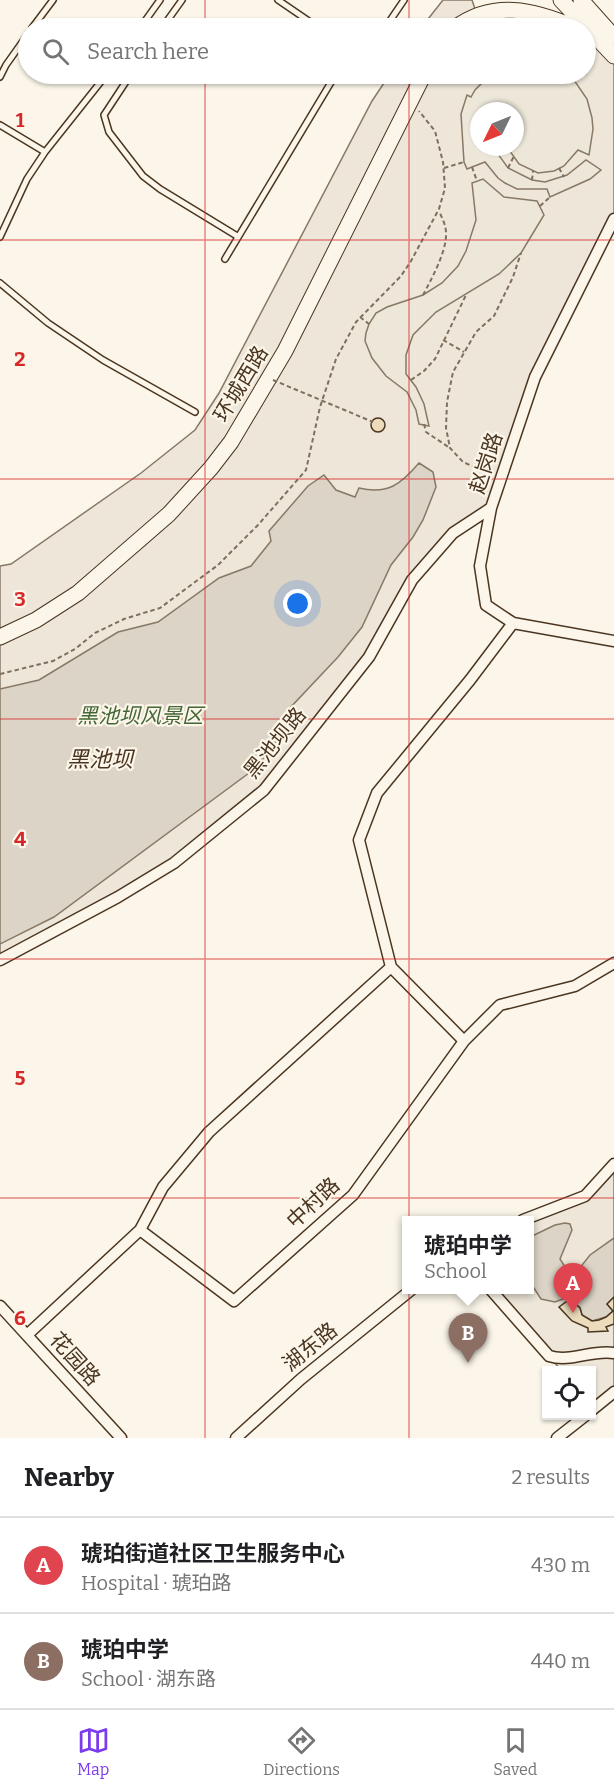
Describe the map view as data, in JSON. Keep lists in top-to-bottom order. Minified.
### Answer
{"streets":{"street":["环城西路","赵岗路","黑池坝路","中村路","湖东路","花园路"]},"crossings":[["赵岗路","黑池坝路"]],"water":["黑池坝"],"parks":["黑池坝风景区"],"north":"bottom left","page":{"search":"Search here","popup":["琥珀中学","School"],"pins":["A","B"],"heading":["Nearby","2 results"],"list":[{"mark":"A","name":"琥珀街道社区卫生服务中心","note":"Hospital · 琥珀路","value":"430 m"},{"mark":"B","name":"琥珀中学","note":"School · 湖东路","value":"440 m"}],"nav":["Map","Directions","Saved"]},"grid":{"rows":["1","2","3","4","5","6"]}}
